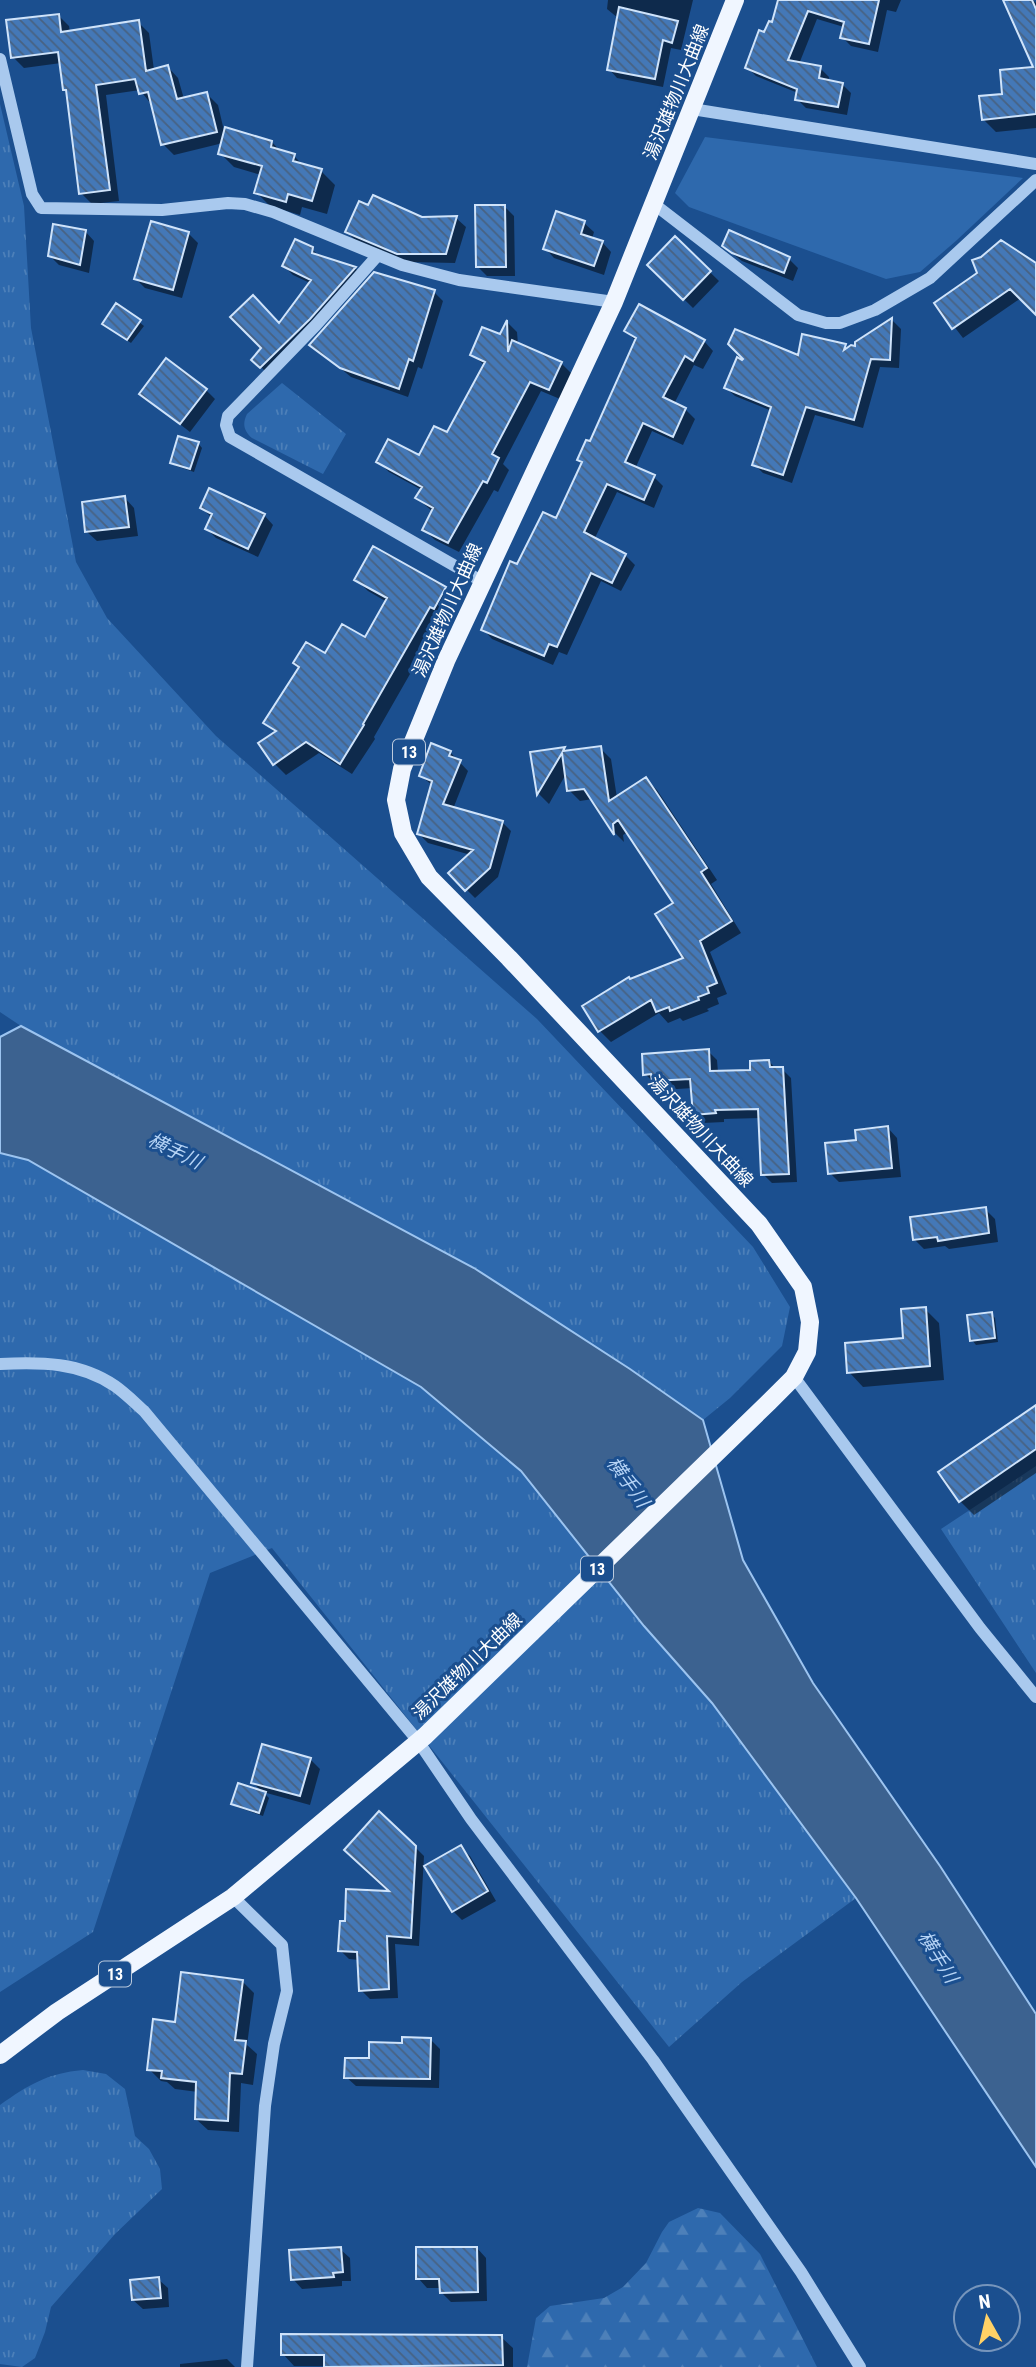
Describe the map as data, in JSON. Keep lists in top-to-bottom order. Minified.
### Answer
{"streets":{"main road":["湯沢雄物川大曲線","13"]},"water":["横手川"],"north":"top"}
